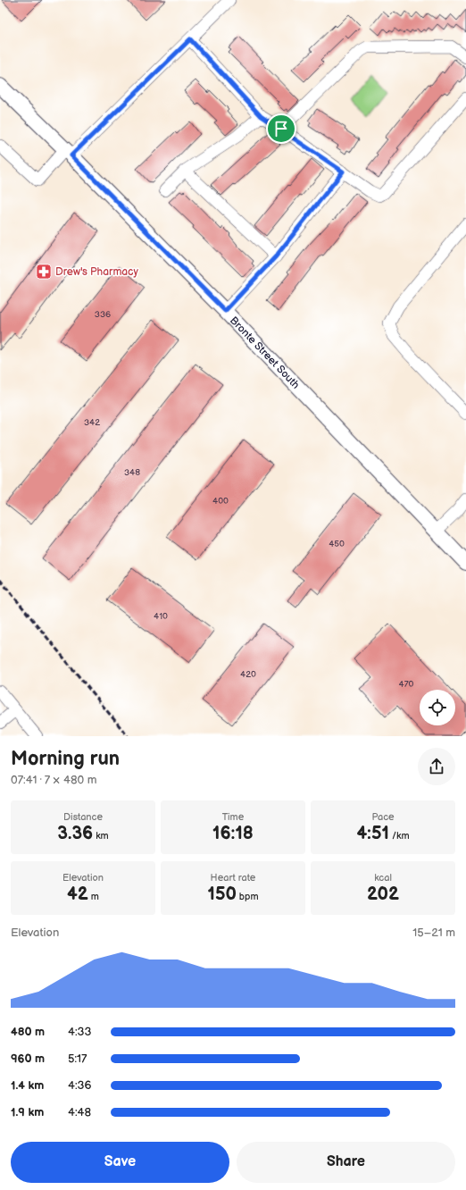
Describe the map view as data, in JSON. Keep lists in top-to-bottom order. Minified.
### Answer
{"streets":{"main road":["Bronte Street South"]},"places":{"pharmacy":["Drew's Pharmacy"]},"house_numbers":["336","342","348","400","450","410","420","470"],"page":{"heading":["Morning run","07:41 · 7 × 480 m"],"stats":[["Distance","3.36 km"],["Time","16:18"],["Pace","4:51 /km"],["Elevation","42 m"],["Heart rate","150 bpm"],["kcal","202"]],"chart":["Elevation","15–21 m"],"list":[{"name":"480 m","note":"4:33"},{"name":"960 m","note":"5:17"},{"name":"1.4 km","note":"4:36"},{"name":"1.9 km","note":"4:48"}],"buttons":["Save","Share"]}}
